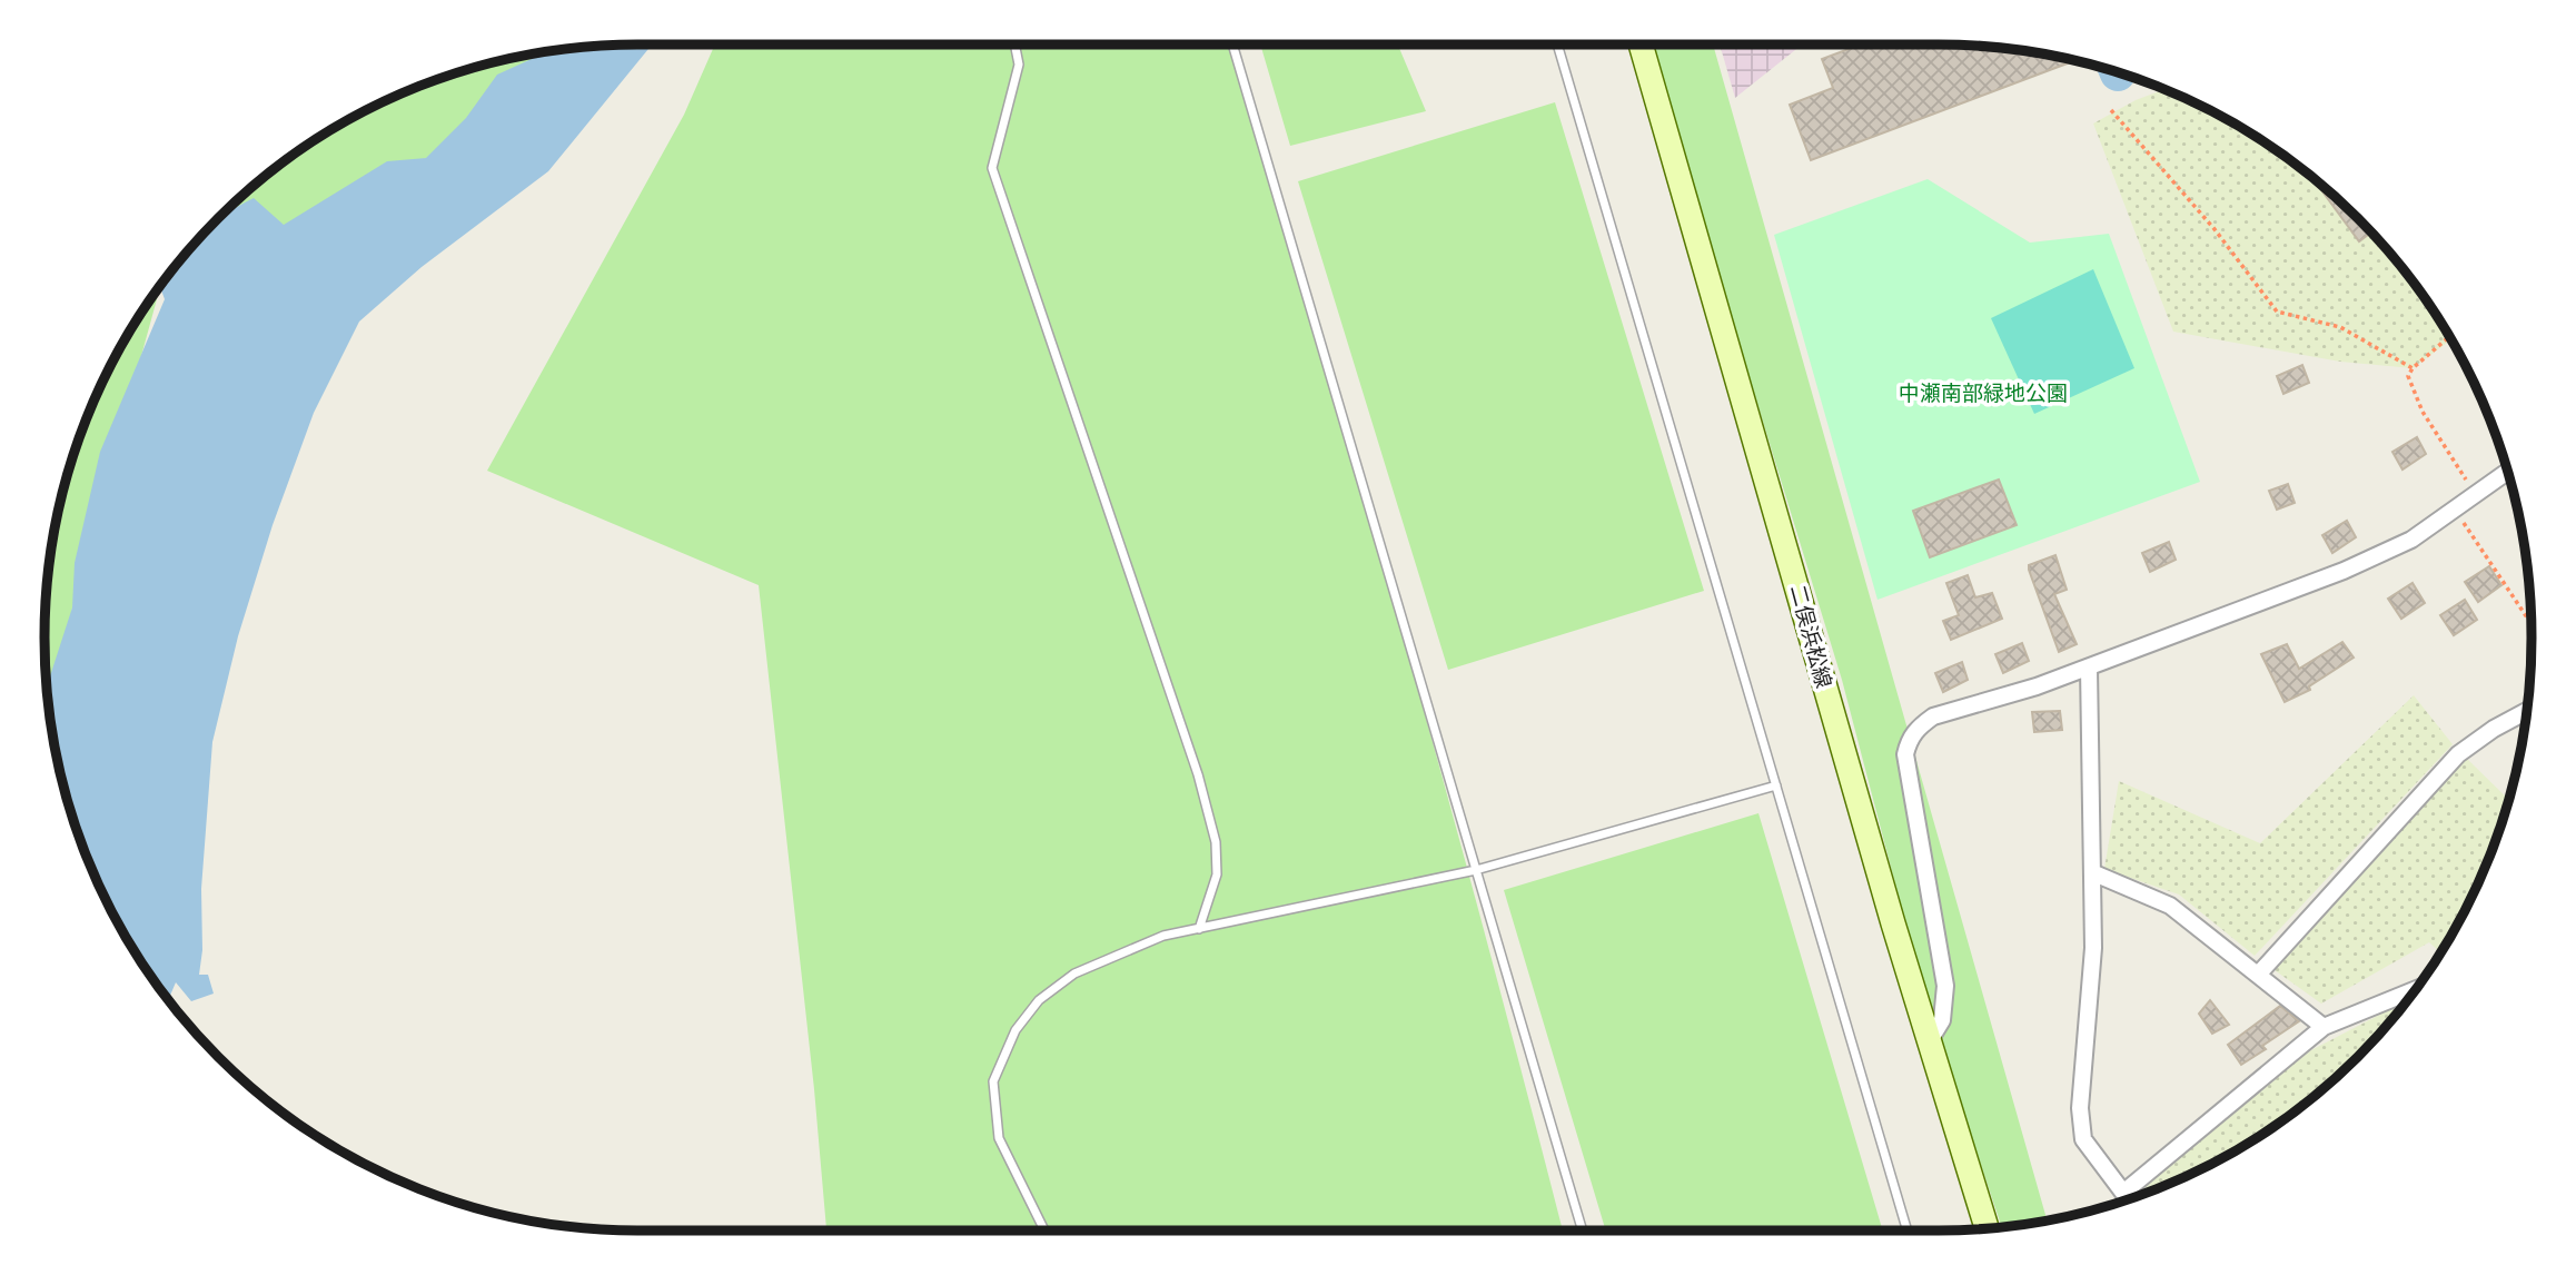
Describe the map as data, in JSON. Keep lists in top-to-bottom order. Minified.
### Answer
{"streets":{"main road":["二俣浜松線"]},"parks":["中瀬南部緑地公園"]}
